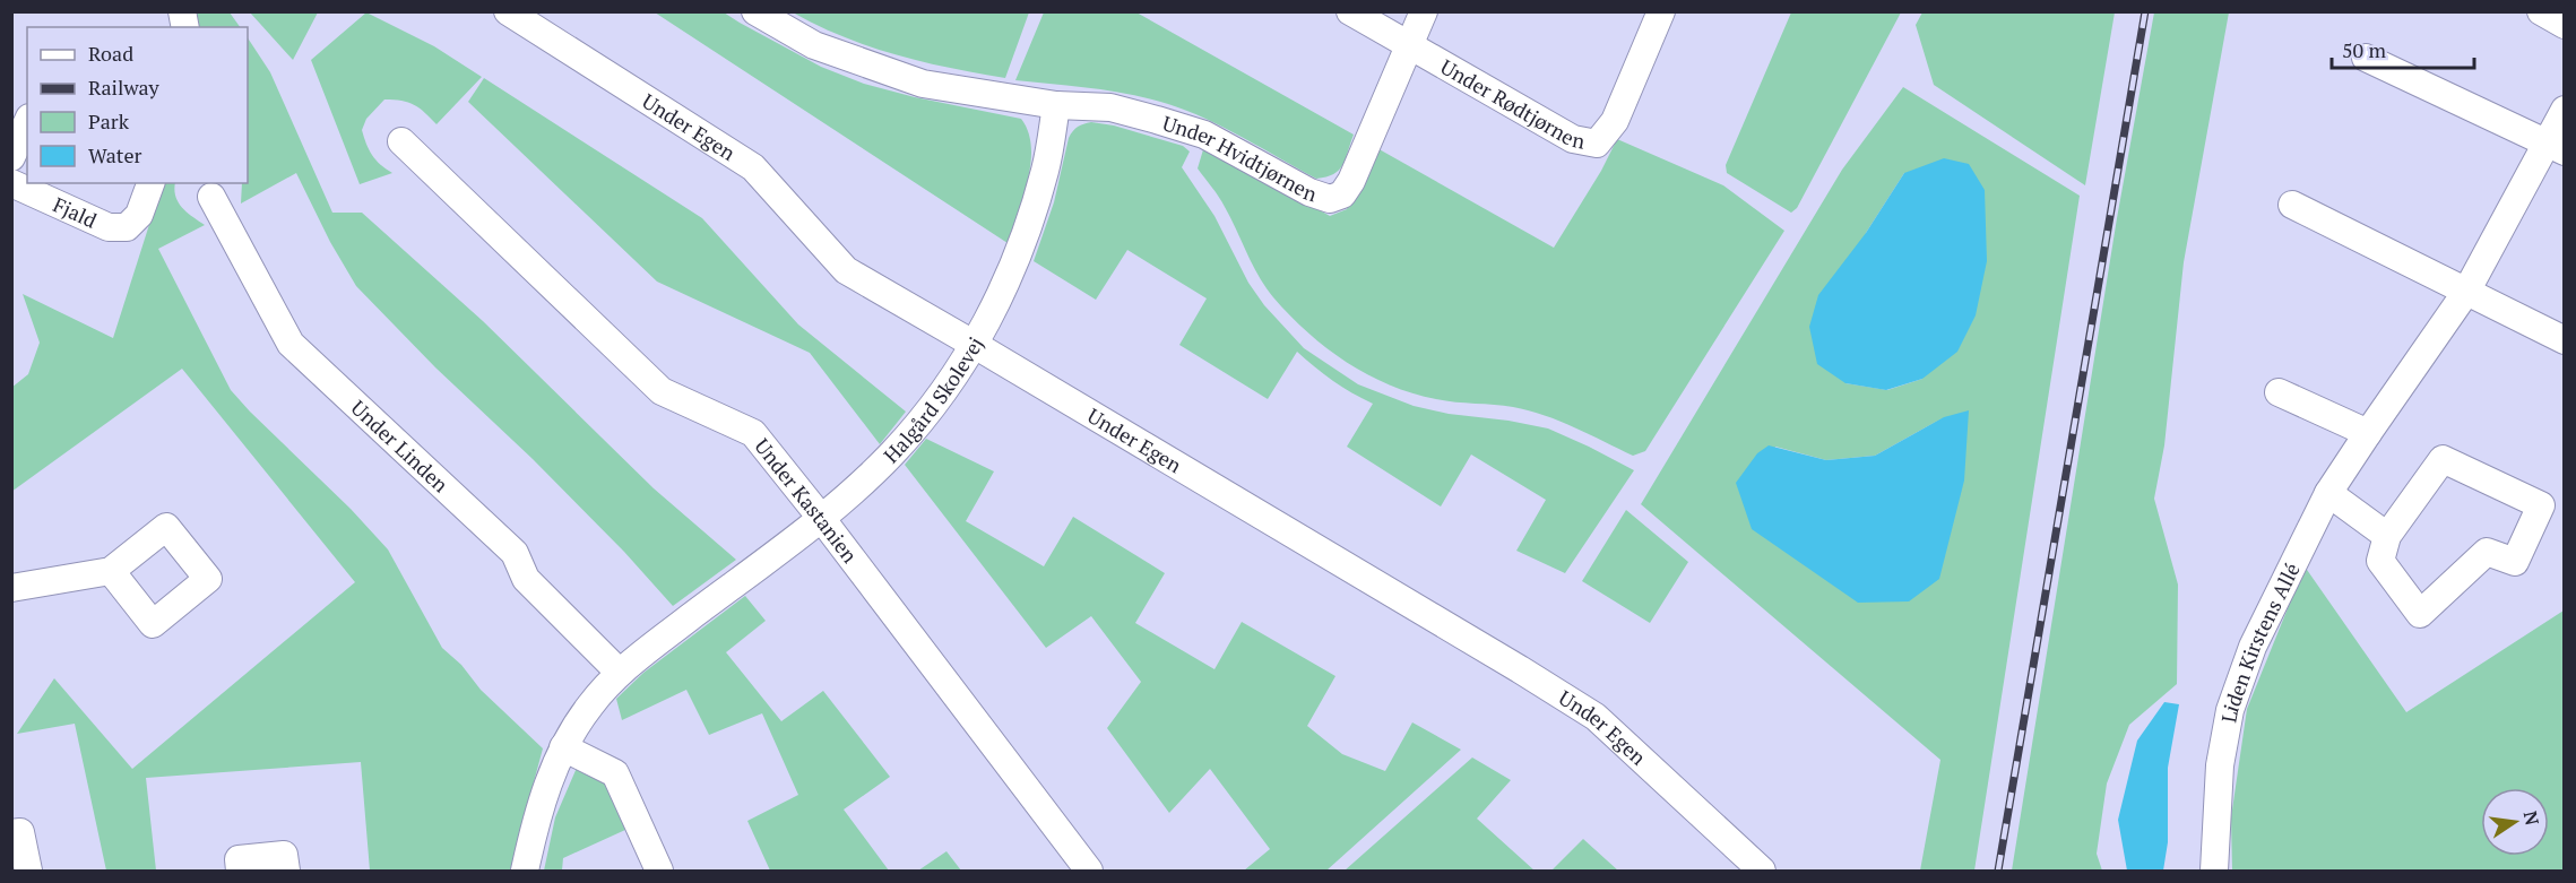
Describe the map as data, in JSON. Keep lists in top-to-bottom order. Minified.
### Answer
{"streets":{"street":["Under Rødtjørnen","Under Egen","Under Hvidtjørnen","Fjald","Halgård Skolevej","Under Linden","Under Kastanien","Liden Kirstens Allé"]},"crossings":[["Under Rødtjørnen","Under Hvidtjørnen"],["Under Egen","Halgård Skolevej"],["Under Hvidtjørnen","Halgård Skolevej"],["Halgård Skolevej","Under Linden"],["Halgård Skolevej","Under Kastanien"]],"legend":["Road","Railway","Park","Water"],"scale_bar":"50 m","north":"right"}
